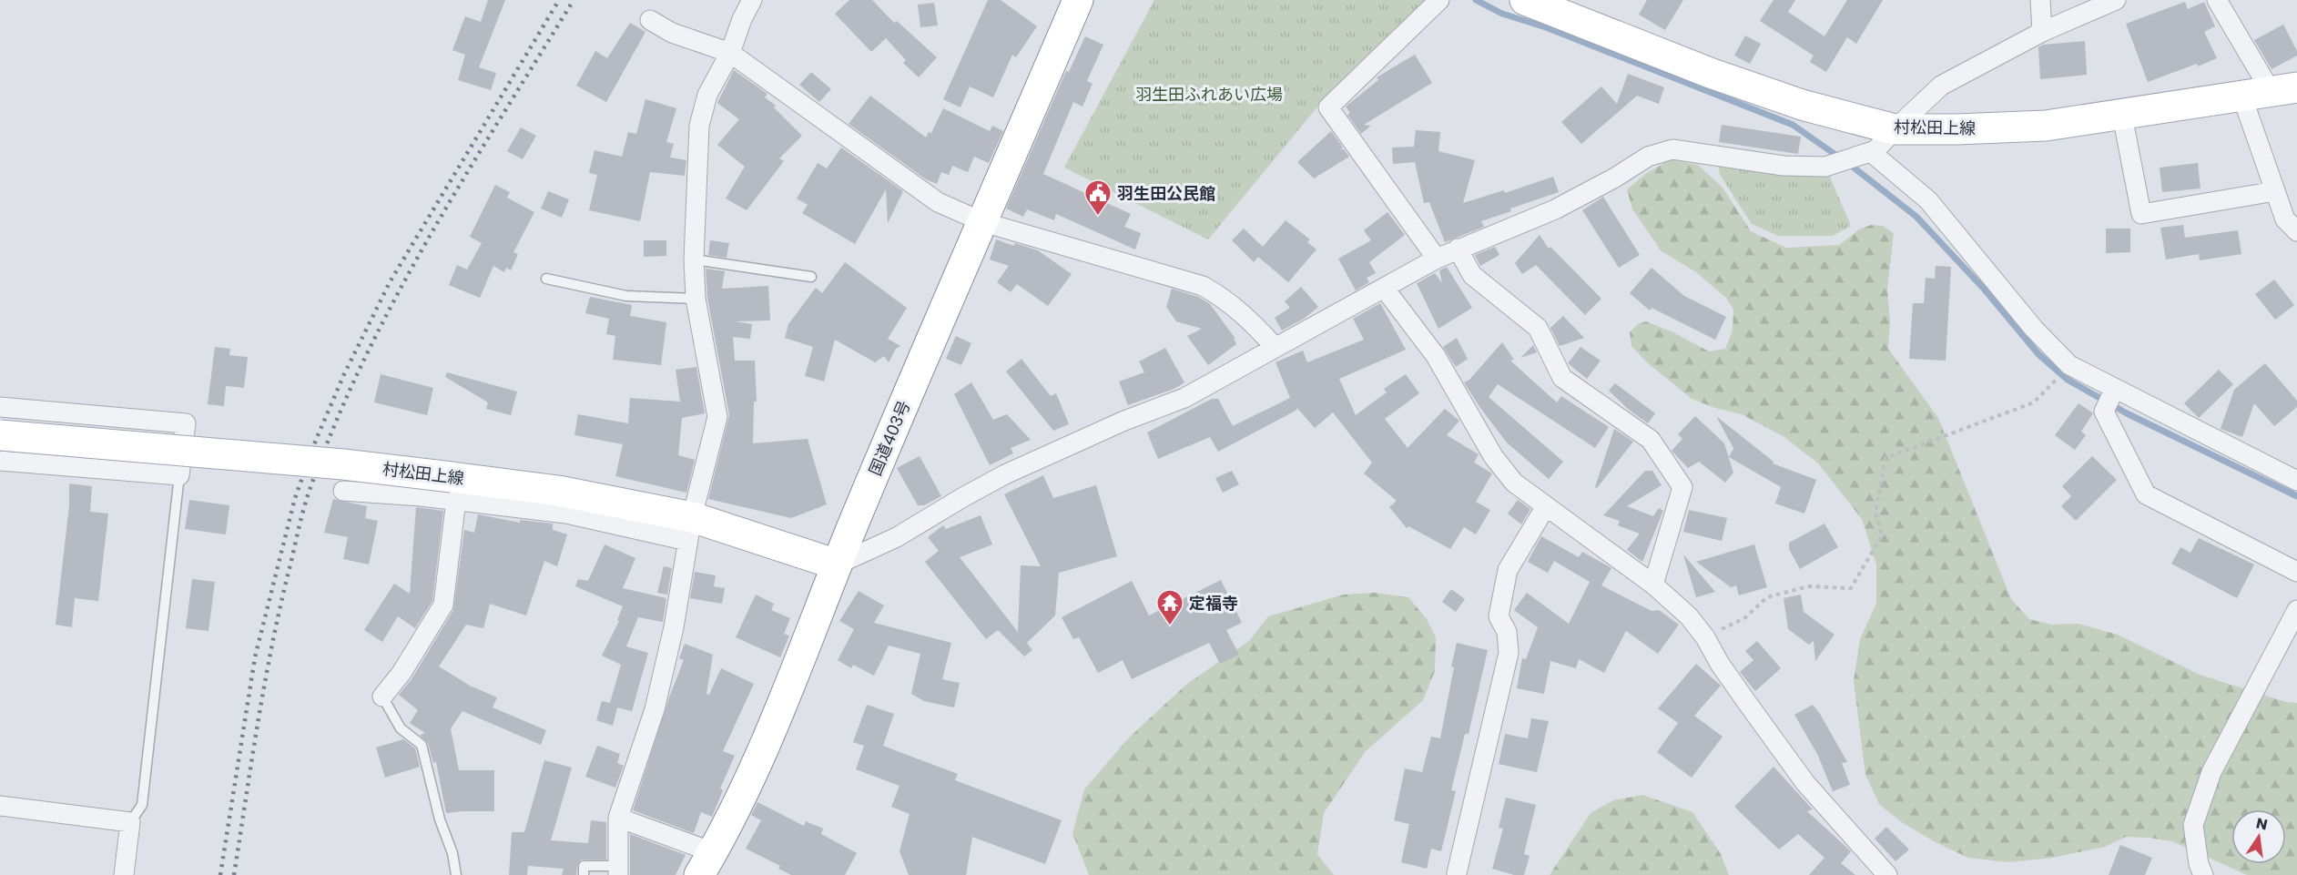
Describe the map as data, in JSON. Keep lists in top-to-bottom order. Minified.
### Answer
{"streets":{"main road":["村松田上線","国道403号"]},"crossings":[["村松田上線","国道403号"]],"parks":["羽生田ふれあい広場"],"places":{"public building":["羽生田公民館"],"temple":["定福寺"]},"north":"top"}
